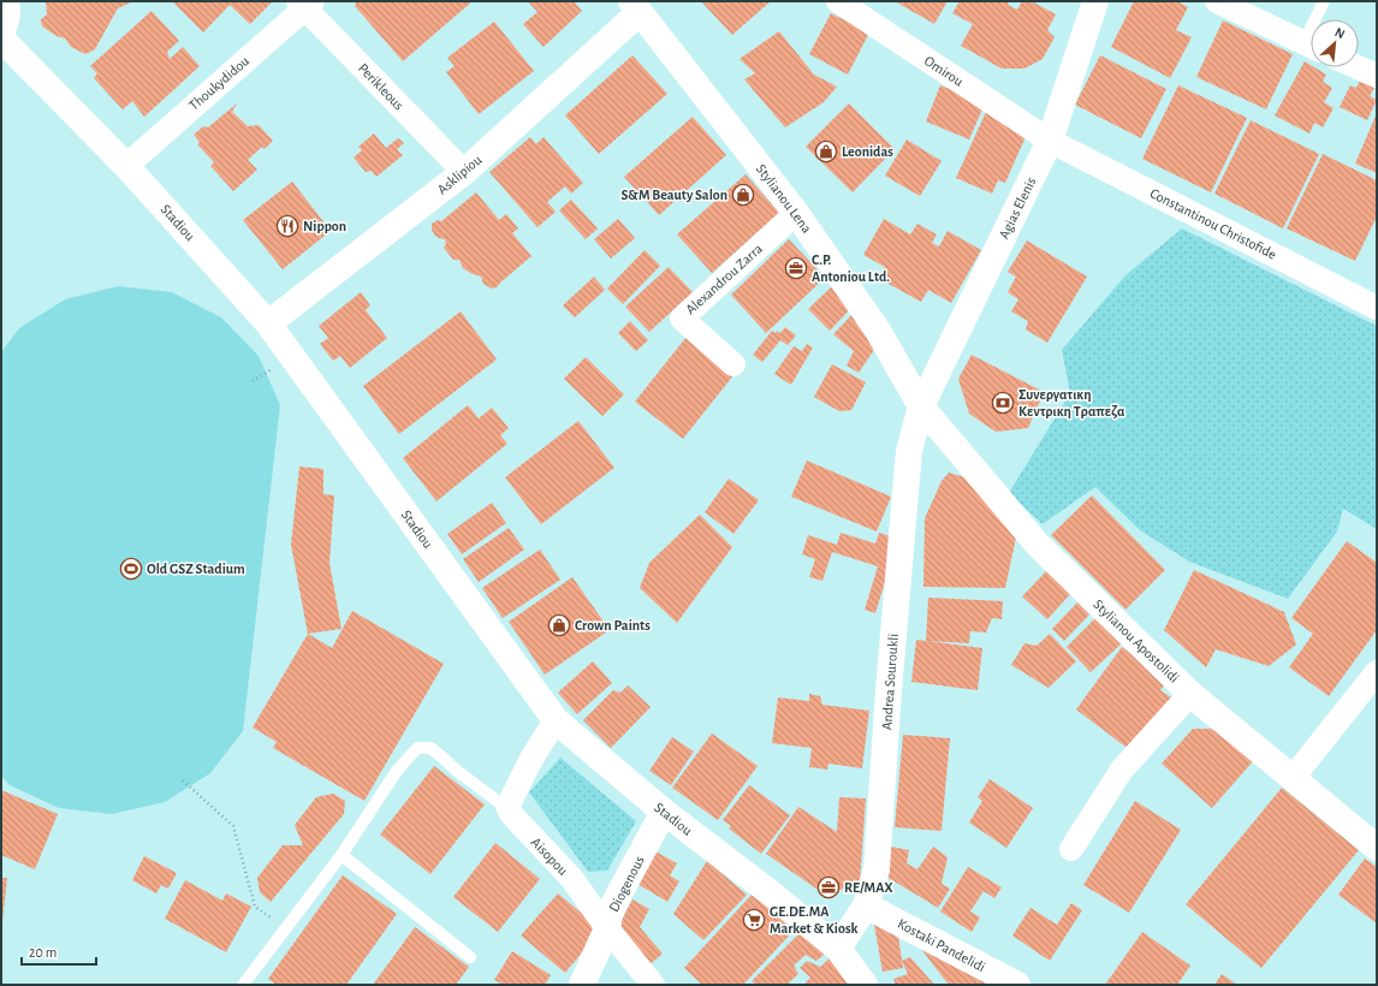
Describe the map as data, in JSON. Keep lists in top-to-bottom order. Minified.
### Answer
{"streets":{"street":["Omirou","Thoukydidou","Perikleous","Asklipiou","Stylianou Lena","Agias Elenis","Stadiou","Constantinou Christofide","Alexandrou Zarra","Stylianou Apostolidi","Andrea Souroukli","Aisopou","Diogenous","Kostaki Pandelidi"]},"crossings":[["Omirou","Agias Elenis"],["Omirou","Constantinou Christofide"],["Thoukydidou","Perikleous"],["Thoukydidou","Stadiou"],["Perikleous","Asklipiou"],["Asklipiou","Stylianou Lena"],["Asklipiou","Stadiou"],["Stylianou Lena","Agias Elenis"],["Stylianou Lena","Alexandrou Zarra"],["Stylianou Lena","Stylianou Apostolidi"],["Stylianou Lena","Andrea Souroukli"],["Agias Elenis","Constantinou Christofide"],["Agias Elenis","Stylianou Apostolidi"],["Agias Elenis","Andrea Souroukli"],["Stadiou","Andrea Souroukli"],["Stadiou","Diogenous"],["Stylianou Apostolidi","Andrea Souroukli"],["Andrea Souroukli","Kostaki Pandelidi"],["Aisopou","Diogenous"]],"places":{"shop":["Leonidas","S&M Beauty Salon","Crown Paints"],"restaurant":["Nippon"],"office":["C.P. Antoniou Ltd.","RE/MAX"],"bank":["Συνεργατικη Κεντρικη Τραπεζα"],"sports":["Old GSZ Stadium"],"supermarket":["GE.DE.MA Market & Kiosk"]},"scale_bar":"20 m","north":"top right"}
